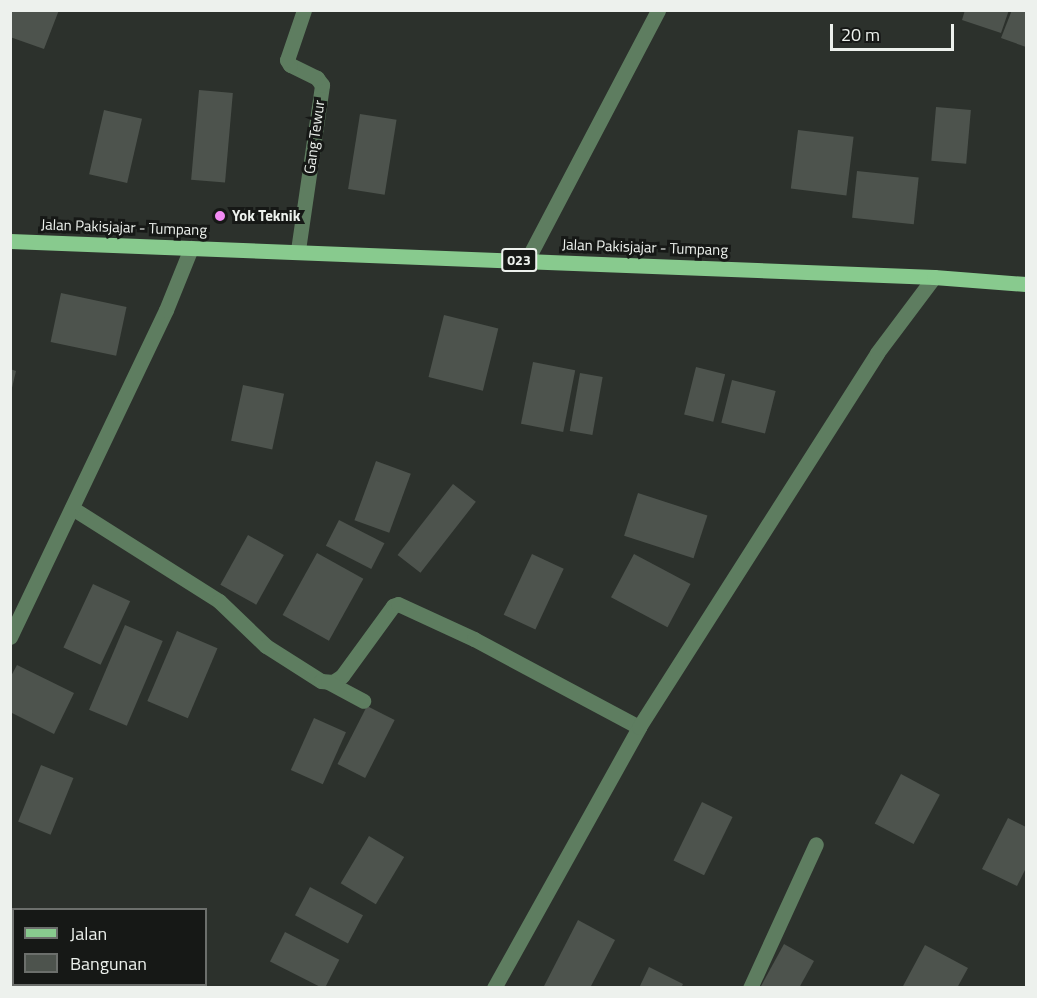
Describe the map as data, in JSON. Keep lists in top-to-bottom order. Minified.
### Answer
{"streets":{"main road":["Jalan Pakisjajar - Tumpang","023"],"street":["Gang Tewur"]},"crossings":[["Gang Tewur","Jalan Pakisjajar - Tumpang"]],"places":["Yok Teknik"],"legend":["Jalan","Bangunan"],"scale_bar":"20 m"}
